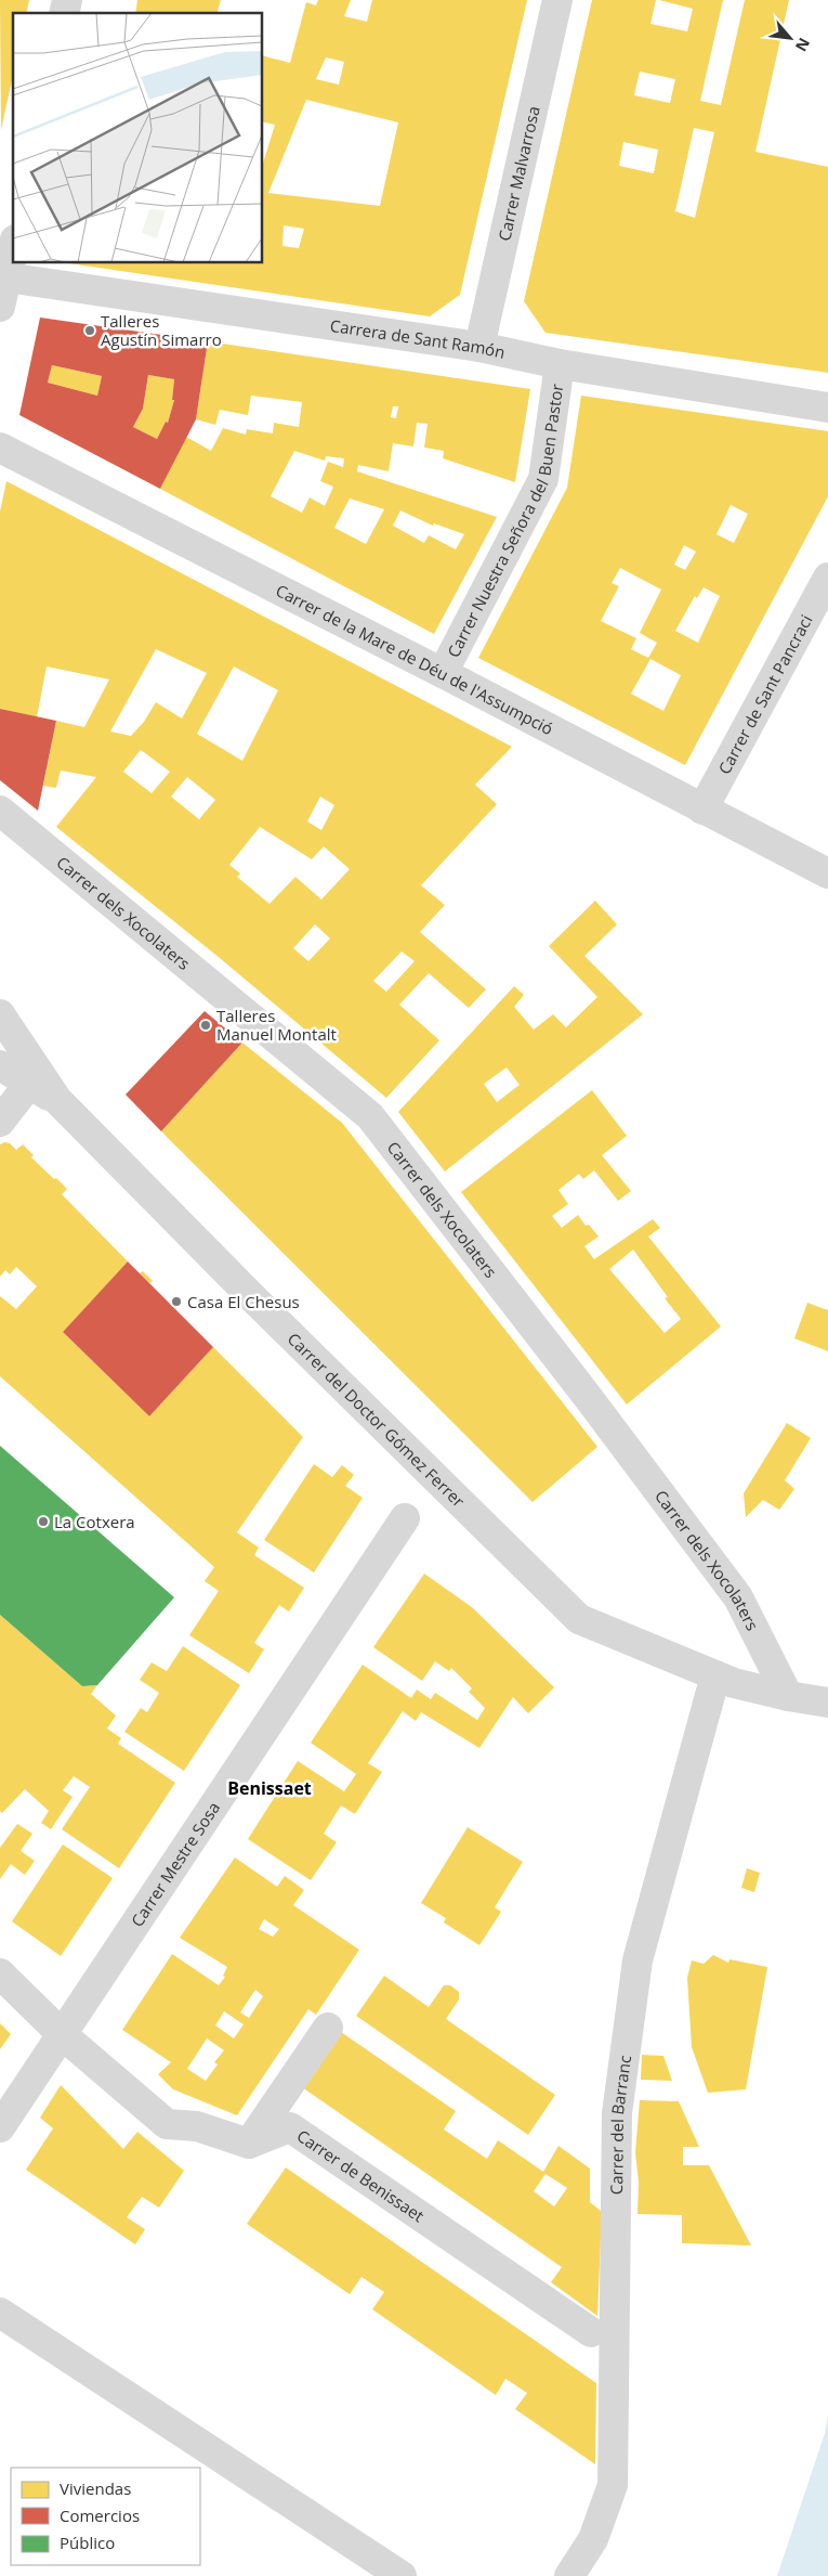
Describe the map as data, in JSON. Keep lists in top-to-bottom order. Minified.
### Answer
{"streets":{"street":["Carrer Malvarrosa","Carrera de Sant Ramón","Carrer Nuestra Señora del Buen Pastor","Carrer de la Mare de Déu de l'Assumpció","Carrer de Sant Pancraci","Carrer dels Xocolaters","Carrer del Doctor Gómez Ferrer","Carrer Mestre Sosa","Carrer del Barranc","Carrer de Benissaet"]},"crossings":[["Carrer Malvarrosa","Carrera de Sant Ramón"],["Carrera de Sant Ramón","Carrer Nuestra Señora del Buen Pastor"],["Carrer Nuestra Señora del Buen Pastor","Carrer de la Mare de Déu de l'Assumpció"],["Carrer de la Mare de Déu de l'Assumpció","Carrer de Sant Pancraci"],["Carrer dels Xocolaters","Carrer del Doctor Gómez Ferrer"],["Carrer del Doctor Gómez Ferrer","Carrer del Barranc"]],"districts":["Benissaet"],"places":["Talleres Agustín Simarro","Talleres Manuel Montalt","Casa El Chesus","La Cotxera"],"legend":["Viviendas","Comercios","Público"],"north":"bottom right"}
